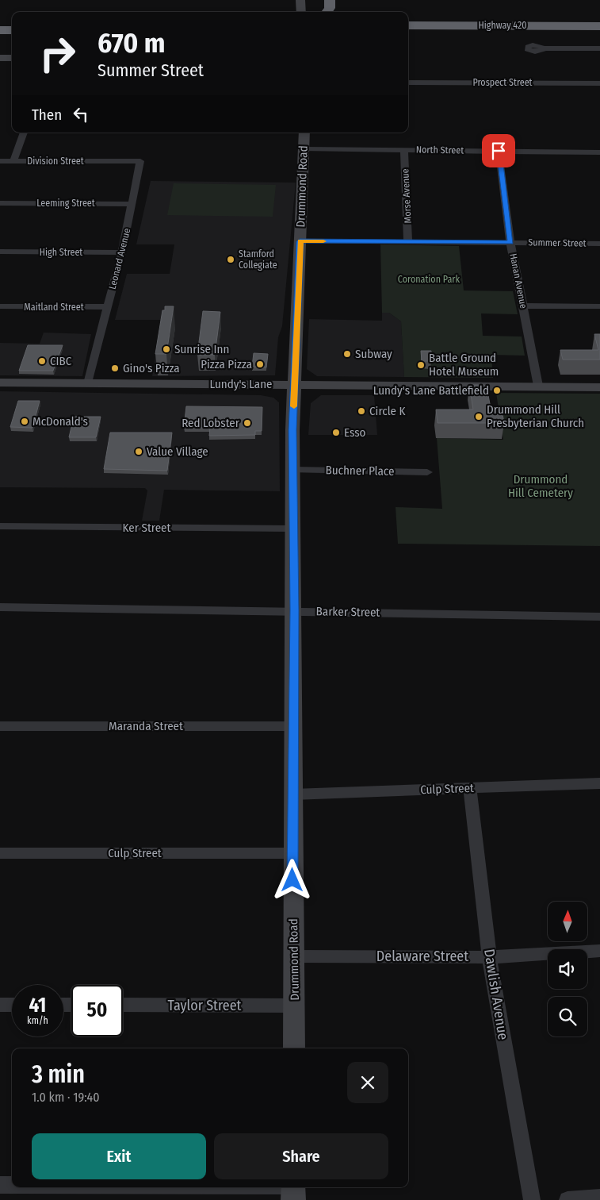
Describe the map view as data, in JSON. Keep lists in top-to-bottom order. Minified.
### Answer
{"streets":{"highway":["Highway 420"],"main road":["Drummond Road","Lundy's Lane"],"street":["Prospect Street","North Street","Division Street","Morse Avenue","Leeming Street","Summer Street","High Street","Leonard Avenue","Hanan Avenue","Maitland Street","Buchner Place","Ker Street","Barker Street","Maranda Street","Culp Street","Delaware Street","Dawlish Avenue","Taylor Street"]},"crossings":[["North Street","Drummond Road"],["North Street","Morse Avenue"],["North Street","Hanan Avenue"],["Division Street","Leonard Avenue"],["Drummond Road","Summer Street"],["Drummond Road","Lundy's Lane"],["Drummond Road","Buchner Place"],["Drummond Road","Ker Street"],["Drummond Road","Barker Street"],["Drummond Road","Maranda Street"],["Drummond Road","Culp Street"],["Drummond Road","Delaware Street"],["Drummond Road","Taylor Street"],["Morse Avenue","Summer Street"],["Leeming Street","Leonard Avenue"],["Summer Street","Hanan Avenue"],["High Street","Leonard Avenue"],["Leonard Avenue","Maitland Street"],["Leonard Avenue","Lundy's Lane"],["Hanan Avenue","Lundy's Lane"],["Culp Street","Dawlish Avenue"],["Delaware Street","Dawlish Avenue"]],"parks":["Coronation Park","Drummond Hill Cemetery"],"places":["Stamford Collegiate","Sunrise Inn","Subway","CIBC","Pizza Pizza","Battle Ground Hotel Museum","Gino's Pizza","Lundy's Lane Battlefield","Circle K","Drummond Hill Presbyterian Church","McDonald's","Red Lobster","Esso","Value Village"],"north":"top","page":{"turn":["670 m","Summer Street"],"then":"Then","speed":"41 km/h","limit":"50","heading":["3 min","1.0 km · 19:40"],"buttons":["Exit","Share"]}}
